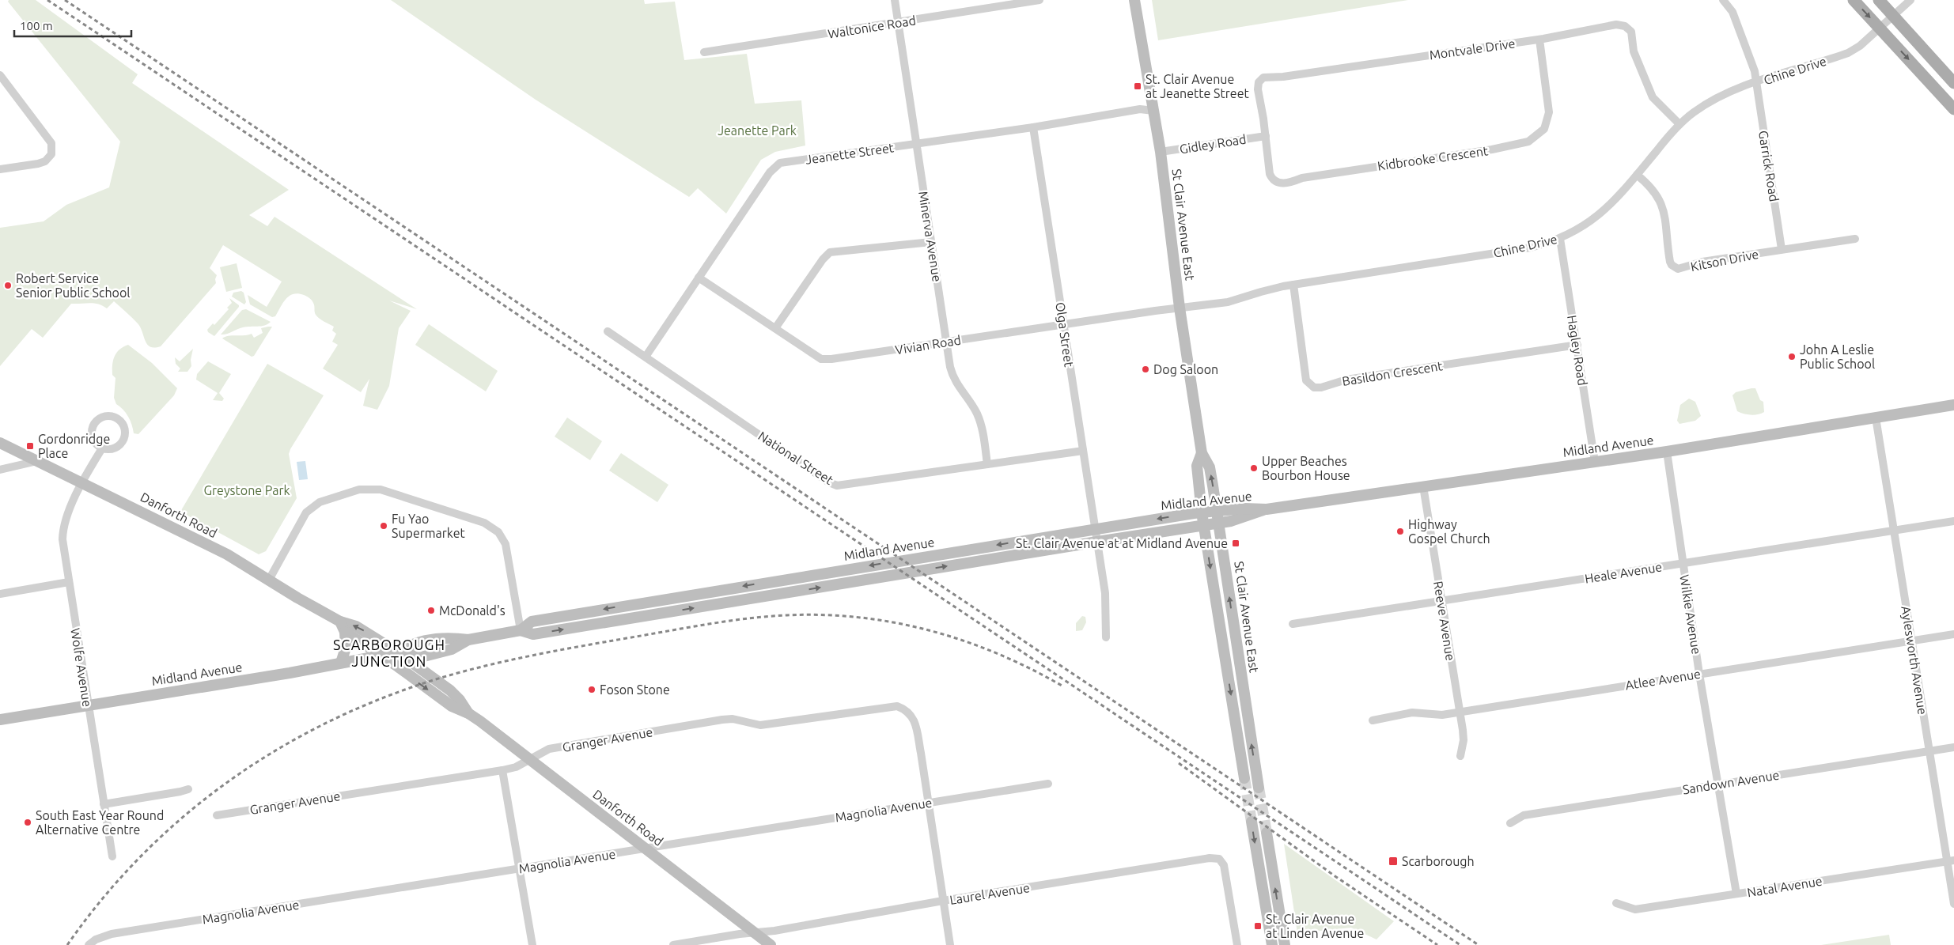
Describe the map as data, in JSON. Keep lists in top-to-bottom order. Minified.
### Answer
{"streets":{"main road":["St Clair Avenue East","Midland Avenue","Danforth Road"],"street":["Waltonice Road","Montvale Drive","Chine Drive","Gidley Road","Jeanette Street","Kidbrooke Crescent","Garrick Road","Minerva Avenue","Kitson Drive","Olga Street","Vivian Road","Hagley Road","Basildon Crescent","National Street","Heale Avenue","Wilkie Avenue","Reeve Avenue","Aylesworth Avenue","Wolfe Avenue","Atlee Avenue","Granger Avenue","Sandown Avenue","Magnolia Avenue","Natal Avenue","Laurel Avenue"]},"crossings":[["Waltonice Road","Minerva Avenue"],["Montvale Drive","Chine Drive"],["Montvale Drive","Gidley Road"],["Montvale Drive","Kidbrooke Crescent"],["Chine Drive","Garrick Road"],["Chine Drive","St Clair Avenue East"],["Chine Drive","Kitson Drive"],["Chine Drive","Vivian Road"],["Chine Drive","Hagley Road"],["Chine Drive","Basildon Crescent"],["Gidley Road","Kidbrooke Crescent"],["Gidley Road","St Clair Avenue East"],["Jeanette Street","St Clair Avenue East"],["Jeanette Street","Minerva Avenue"],["Jeanette Street","Olga Street"],["Jeanette Street","Vivian Road"],["Jeanette Street","National Street"],["Garrick Road","Kitson Drive"],["St Clair Avenue East","Vivian Road"],["St Clair Avenue East","Midland Avenue"],["Minerva Avenue","Vivian Road"],["Minerva Avenue","National Street"],["Olga Street","Vivian Road"],["Olga Street","Midland Avenue"],["Olga Street","National Street"],["Hagley Road","Basildon Crescent"],["Hagley Road","Midland Avenue"],["Midland Avenue","Danforth Road"],["Midland Avenue","Wilkie Avenue"],["Midland Avenue","Reeve Avenue"],["Midland Avenue","Aylesworth Avenue"],["Midland Avenue","Wolfe Avenue"],["Danforth Road","Wolfe Avenue"],["Danforth Road","Granger Avenue"],["Danforth Road","Magnolia Avenue"],["Danforth Road","Laurel Avenue"],["Heale Avenue","Wilkie Avenue"],["Heale Avenue","Reeve Avenue"],["Heale Avenue","Aylesworth Avenue"],["Wilkie Avenue","Atlee Avenue"],["Wilkie Avenue","Sandown Avenue"],["Wilkie Avenue","Natal Avenue"],["Reeve Avenue","Atlee Avenue"],["Aylesworth Avenue","Atlee Avenue"],["Aylesworth Avenue","Sandown Avenue"],["Aylesworth Avenue","Natal Avenue"],["Granger Avenue","Magnolia Avenue"],["Granger Avenue","Laurel Avenue"]],"districts":["SCARBOROUGH JUNCTION"],"parks":["Jeanette Park","Greystone Park"],"places":{"transit":["St. Clair Avenue at Jeanette Street","Gordonridge Place","St. Clair Avenue at at Midland Avenue","Scarborough","St. Clair Avenue at Linden Avenue"],"other":["Robert Service Senior Public School","John A Leslie Public School","Dog Saloon","Upper Beaches Bourbon House","Fu Yao Supermarket","Highway Gospel Church","McDonald's","Foson Stone","South East Year Round Alternative Centre"]},"scale_bar":"100 m"}
